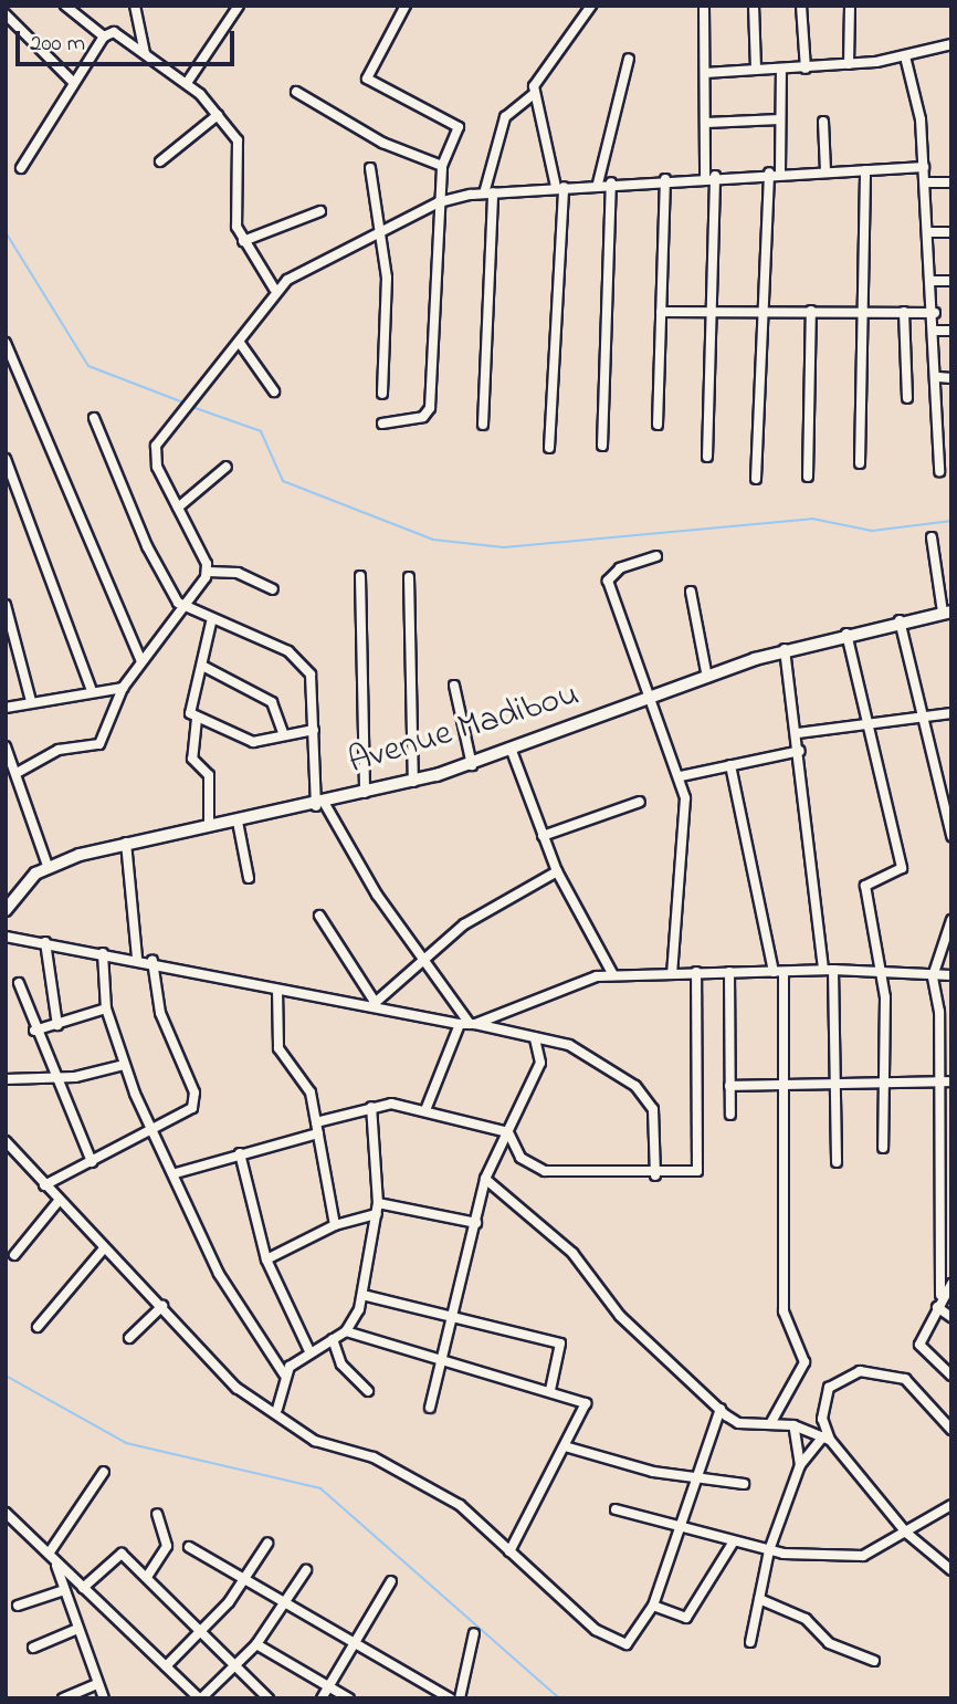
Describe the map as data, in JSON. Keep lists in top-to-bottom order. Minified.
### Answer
{"streets":{"street":["Avenue Madibou"]},"scale_bar":"200 m"}
